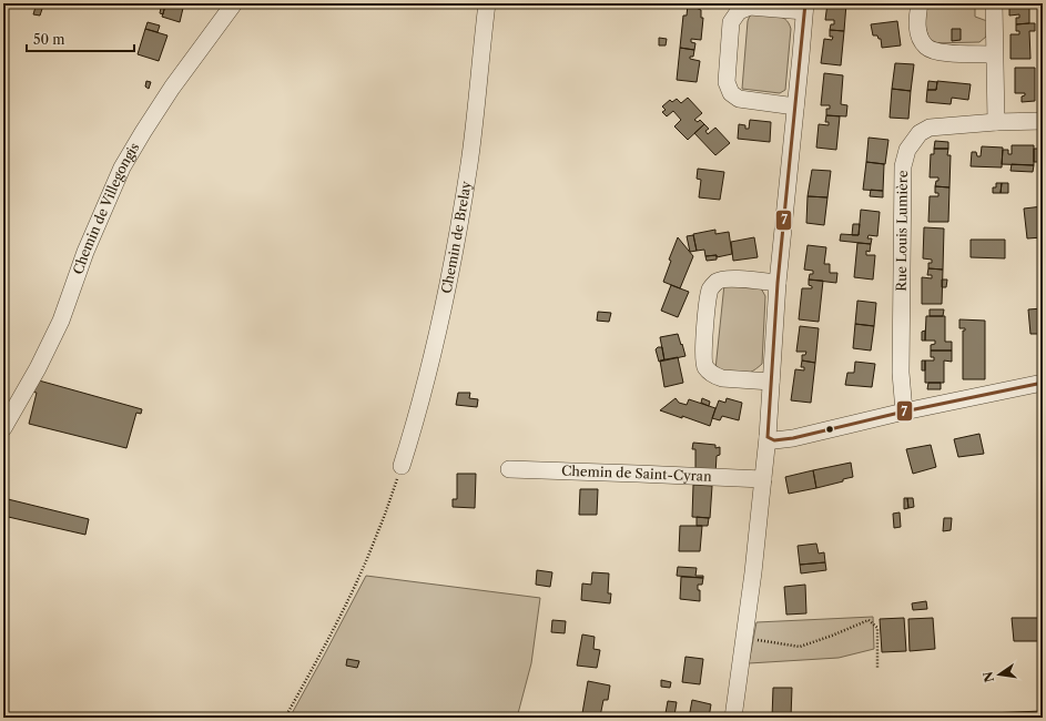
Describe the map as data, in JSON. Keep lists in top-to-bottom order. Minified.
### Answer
{"streets":{"street":["Chemin de Villegongis","Rue Louis Lumière","Chemin de Brelay","Chemin de Saint-Cyran"]},"lines":["transit line 7"],"scale_bar":"50 m","north":"left"}
